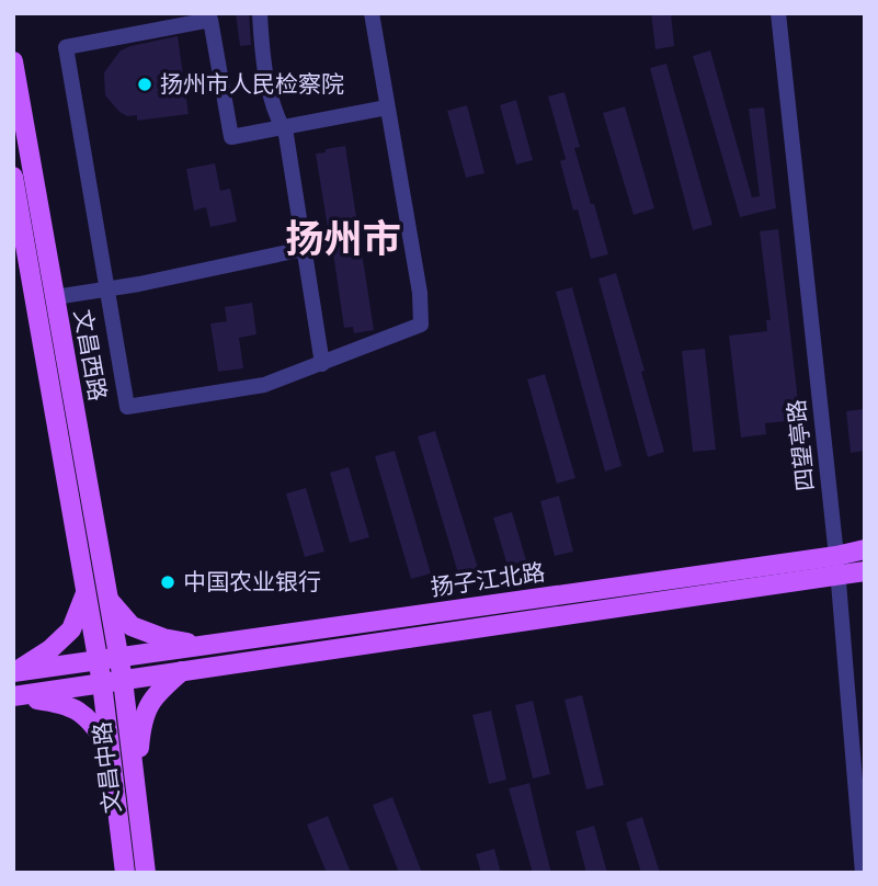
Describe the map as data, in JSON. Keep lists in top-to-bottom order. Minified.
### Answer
{"streets":{"main road":["文昌西路","扬子江北路","文昌中路"],"street":["四望亭路"]},"crossings":[["文昌西路","扬子江北路"],["文昌西路","文昌中路"],["四望亭路","扬子江北路"],["扬子江北路","文昌中路"]],"districts":["扬州市"],"places":["扬州市人民检察院","中国农业银行"]}
